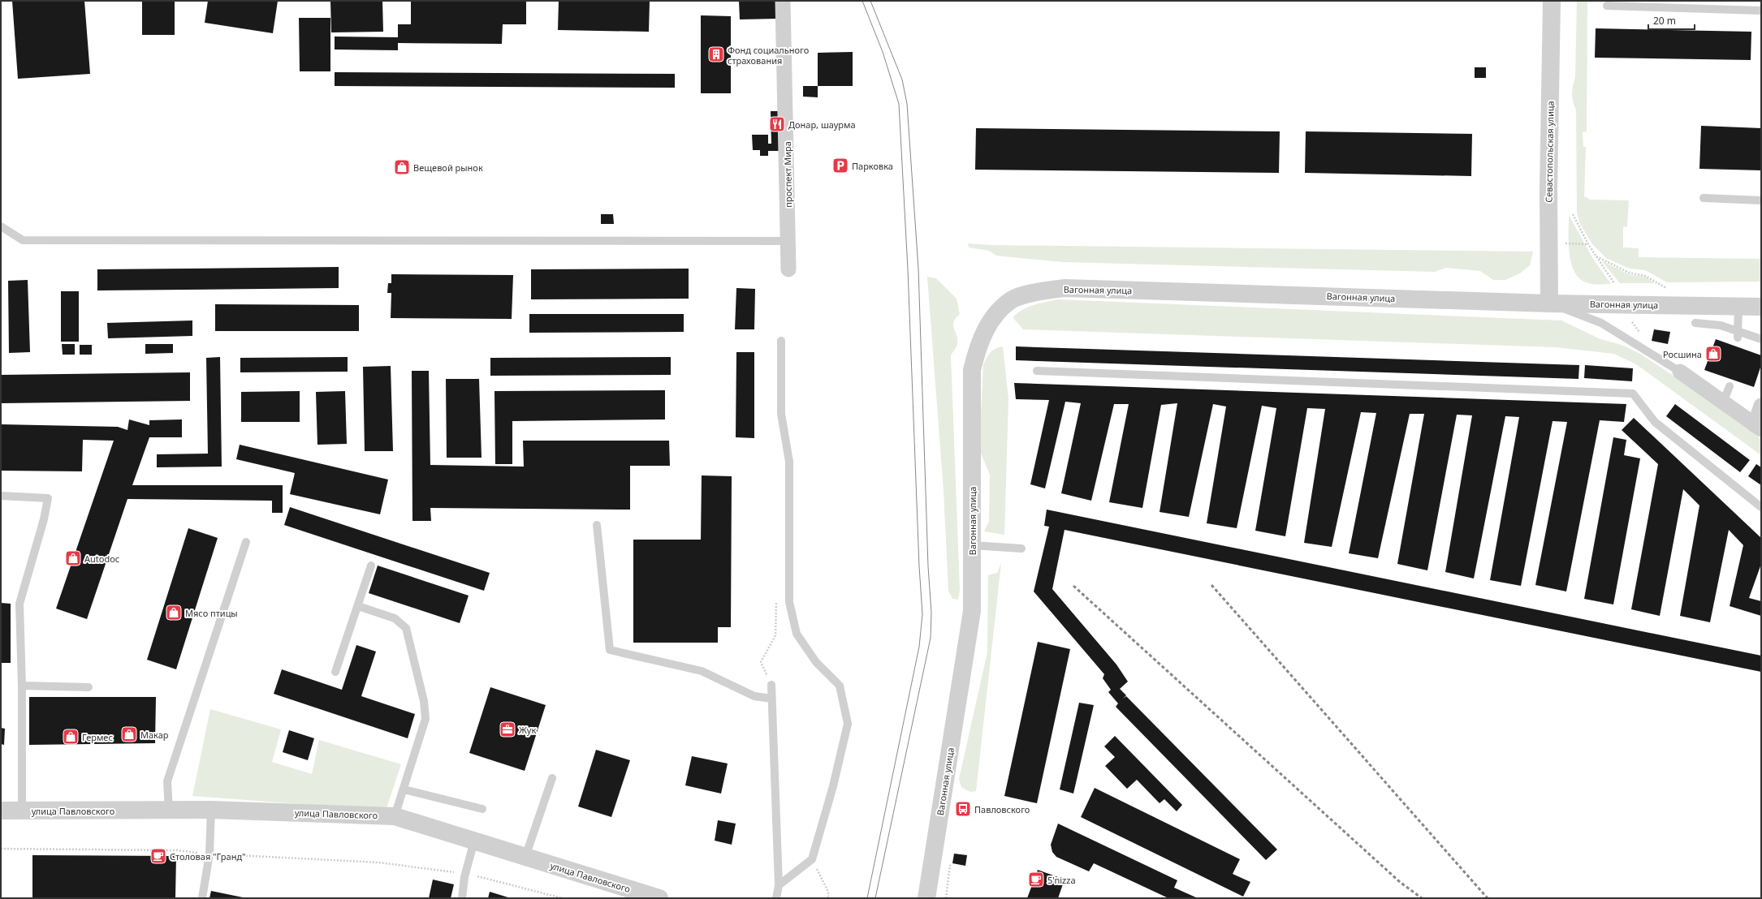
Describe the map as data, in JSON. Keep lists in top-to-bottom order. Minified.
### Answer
{"streets":{"street":["Севастопольская улица","проспект Мира","Вагонная улица","улица Павловского"]},"crossings":[["Севастопольская улица","Вагонная улица"]],"places":{"building":["Фонд социального страхования"],"restaurant":["Донар, шаурма"],"parking":["Парковка"],"shop":["Вещевой рынок","Росшина","Autodoc","Мясо птицы","Макар","Гермес"],"office":["Жук"],"bus stop":["Павловского"],"cafe":["Столовая \"Гранд\"","5'nizza"]},"scale_bar":"20 m"}
